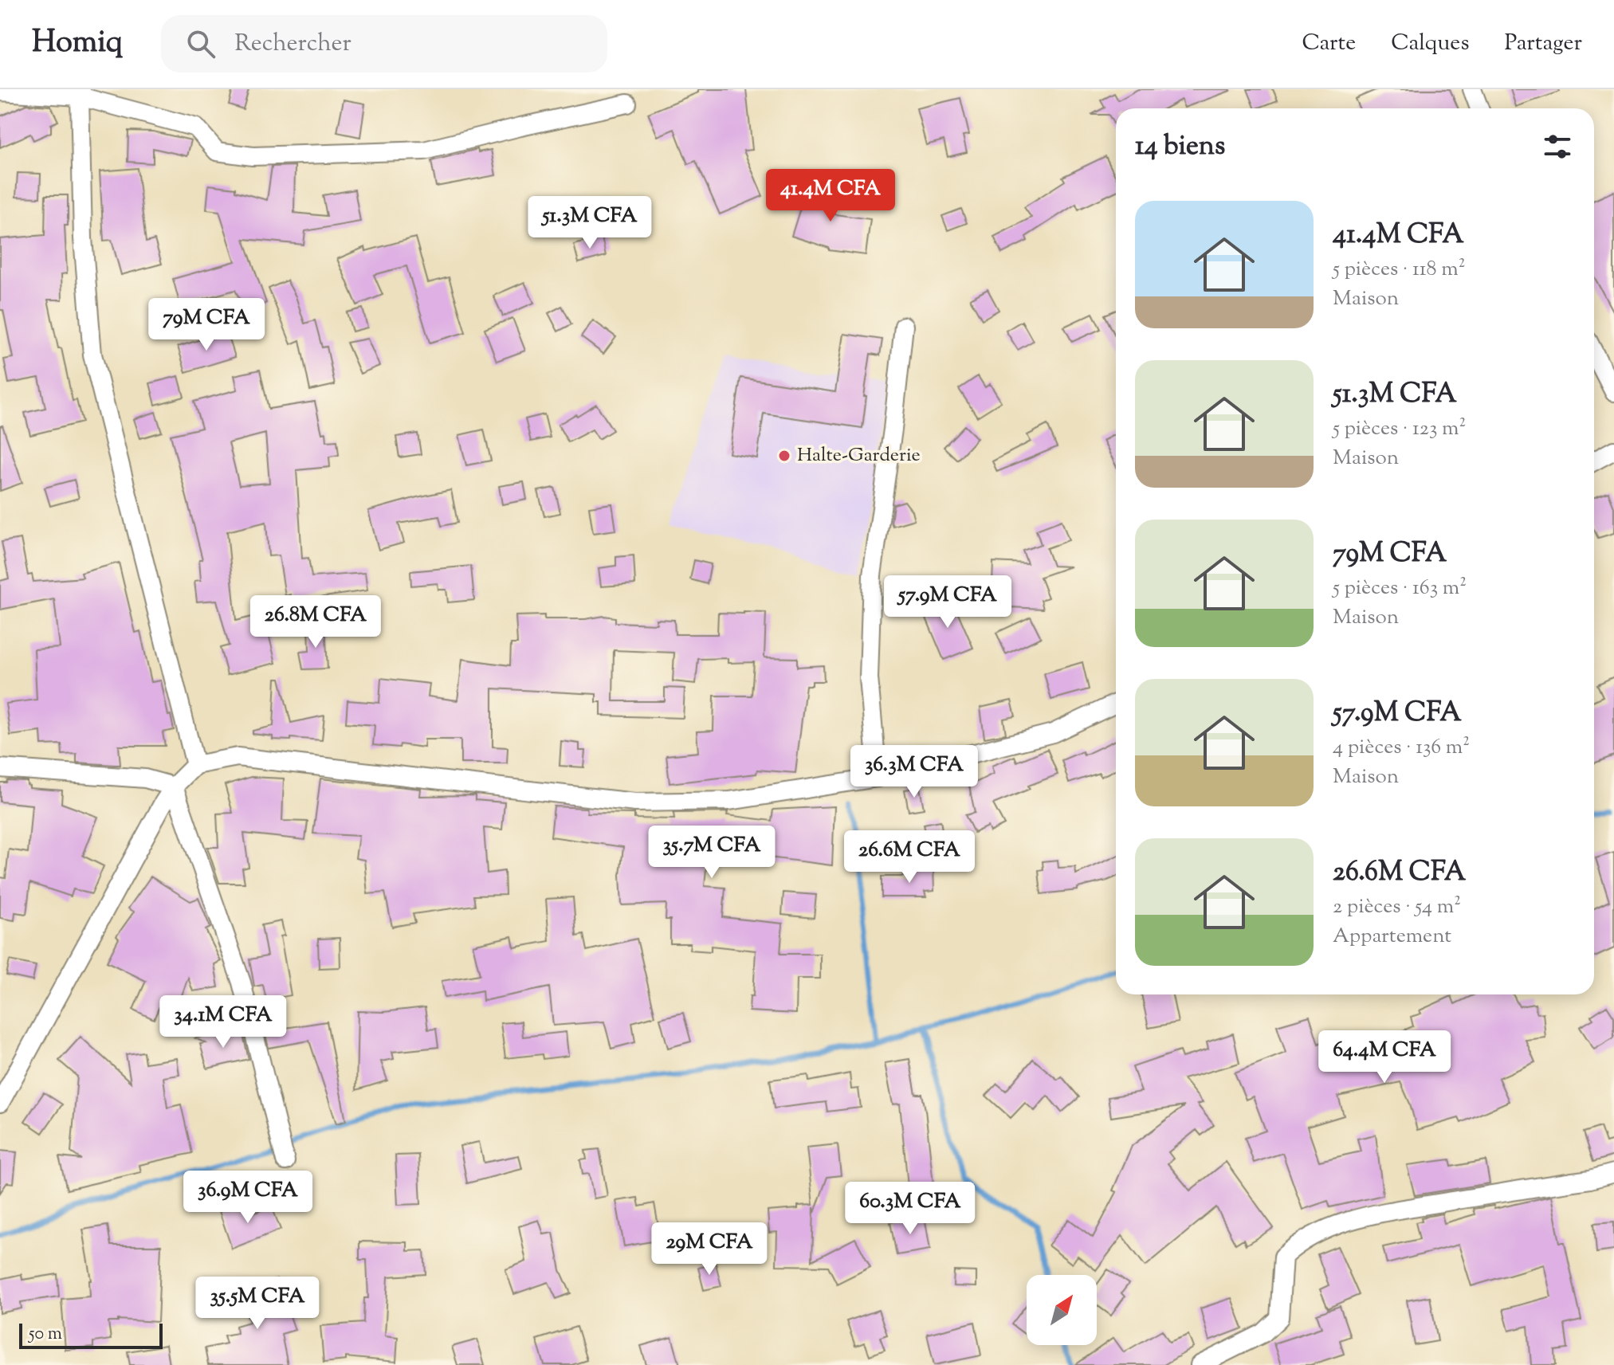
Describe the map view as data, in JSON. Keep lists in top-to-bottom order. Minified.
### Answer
{"places":["Halte-Garderie"],"scale_bar":"50 m","north":"top right","page":{"header":"Homiq","search":"Rechercher","nav":["Carte","Calques","Partager"],"heading":"14 biens","price":["41.4M CFA","51.3M CFA","79M CFA","57.9M CFA","26.8M CFA","36.3M CFA","35.7M CFA","26.6M CFA","34.1M CFA","64.4M CFA","36.9M CFA","60.3M CFA","29M CFA","35.5M CFA"],"list":[{"name":"41.4M CFA","note":"5 pièces · 118 m² · Maison"},{"name":"51.3M CFA","note":"5 pièces · 123 m² · Maison"},{"name":"79M CFA","note":"5 pièces · 163 m² · Maison"},{"name":"57.9M CFA","note":"4 pièces · 136 m² · Maison"},{"name":"26.6M CFA","note":"2 pièces · 54 m² · Appartement"}],"scale":"50 m"}}
